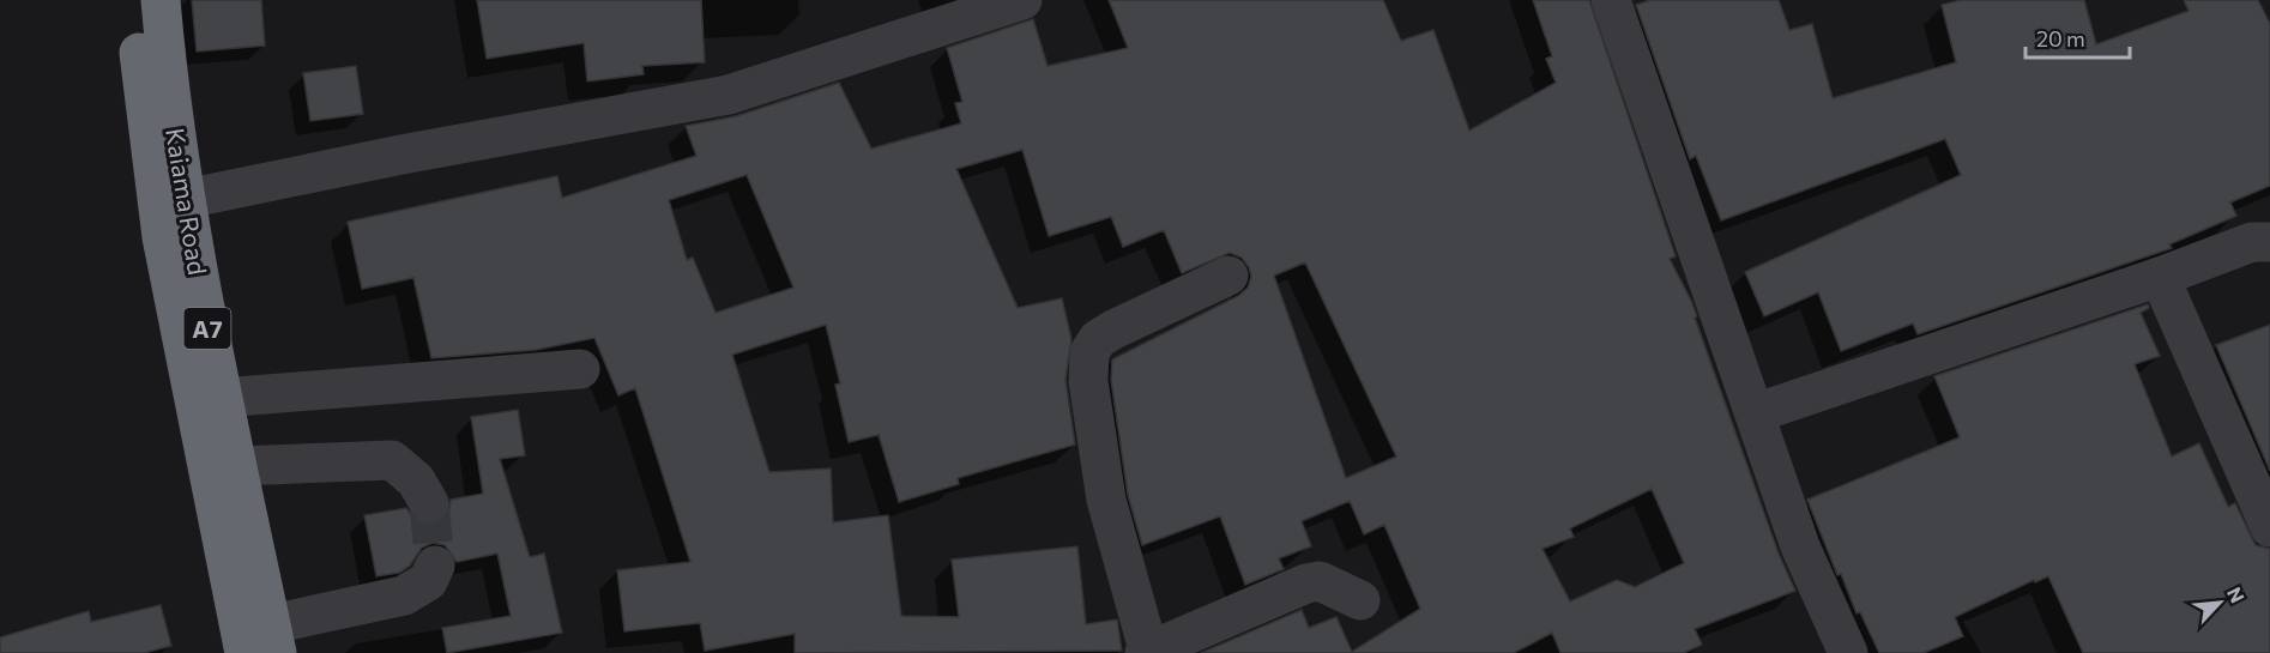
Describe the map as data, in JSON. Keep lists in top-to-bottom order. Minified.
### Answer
{"streets":{"highway":["Kaiama Road","A7"]},"scale_bar":"20 m","north":"top right"}
